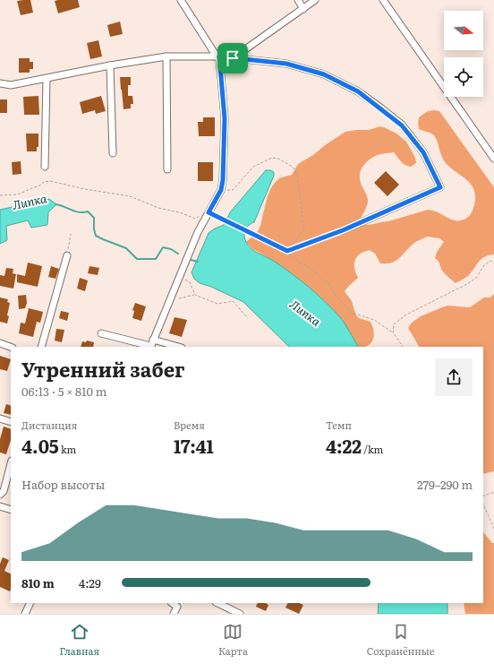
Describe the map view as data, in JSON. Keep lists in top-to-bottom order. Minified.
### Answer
{"water":["Липка"],"north":"right","page":{"heading":["Утренний забег","06:13 · 5 × 810 m"],"stats":[["Дистанция","4.05 km"],["Время","17:41"],["Темп","4:22 /km"]],"chart":["Набор высоты","279–290 m"],"list":[{"name":"810 m","note":"4:29"}],"tabs":["Главная","Карта","Сохранённые"]}}
